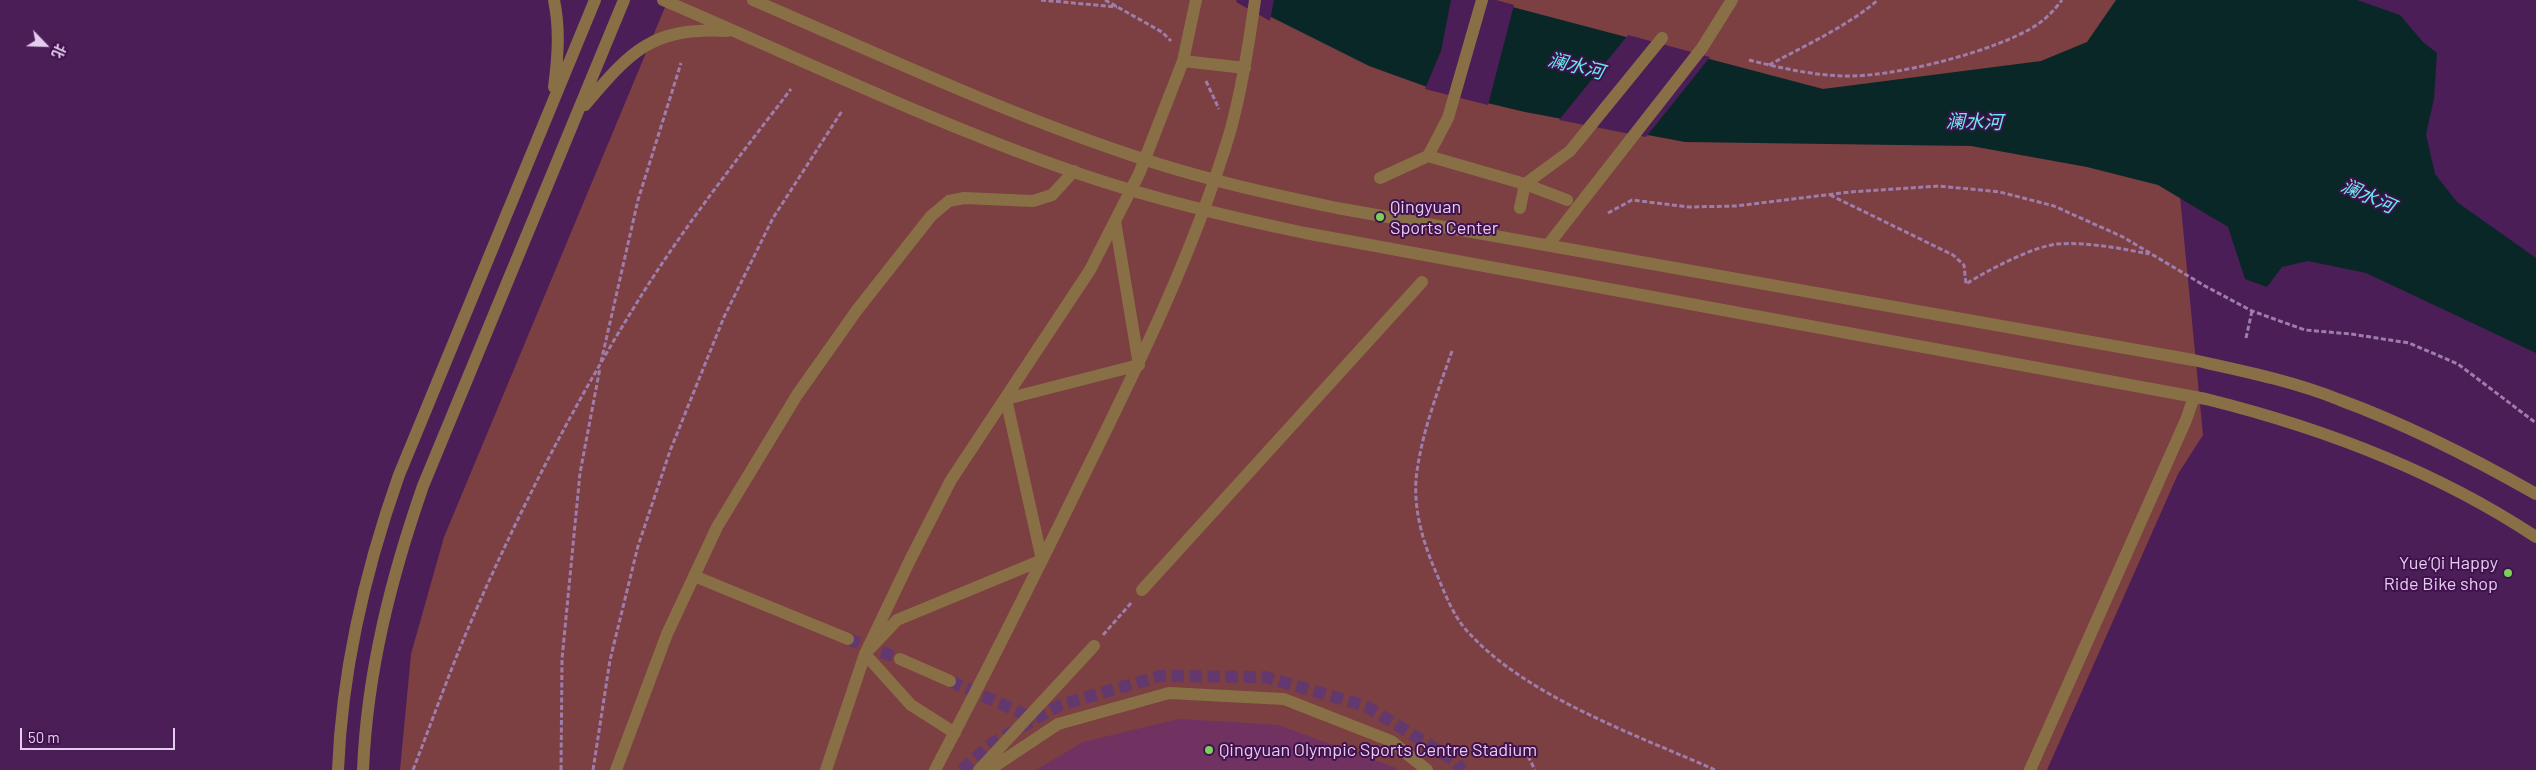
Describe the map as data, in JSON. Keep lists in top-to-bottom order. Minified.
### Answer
{"water":["澜水河"],"places":["Qingyuan Sports Center","Yue‘Qi Happy Ride Bike shop","Qingyuan Olympic Sports Centre Stadium"],"scale_bar":"50 m","north":"bottom right"}
